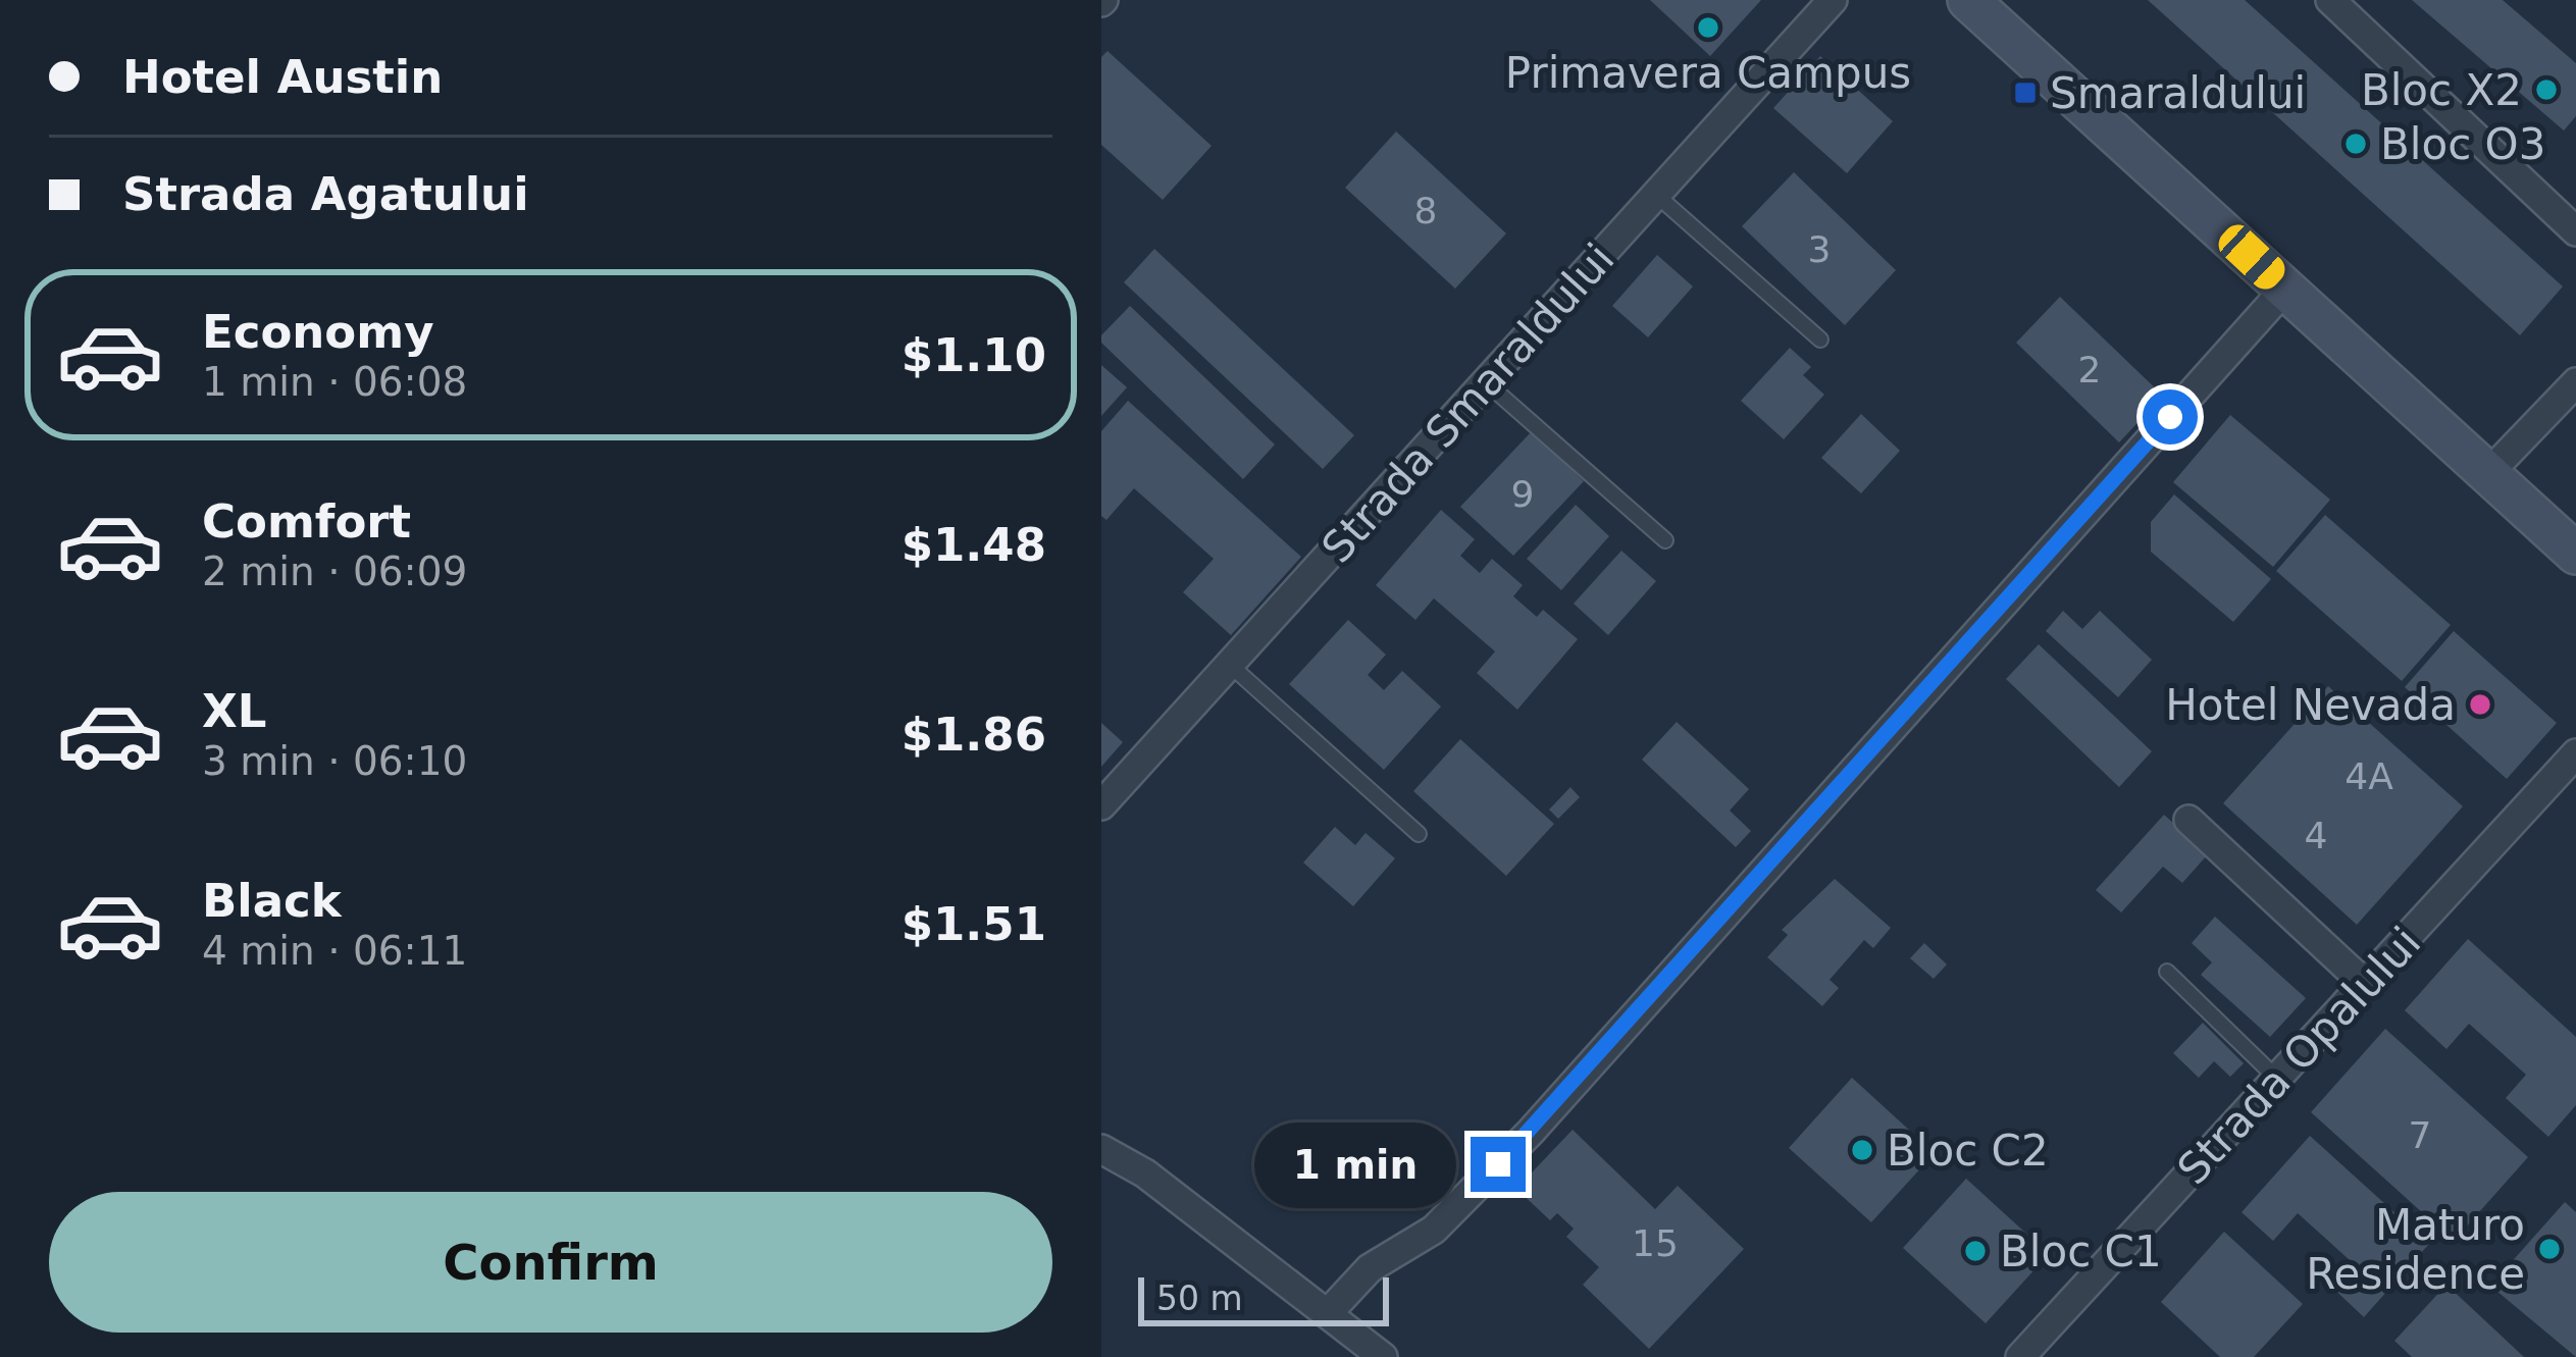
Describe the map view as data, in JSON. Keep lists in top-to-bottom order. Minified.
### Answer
{"streets":{"street":["Strada Smaraldului","Strada Opalului"]},"places":{"other":["Primavera Campus","Bloc X2","Bloc O3","Hotel Nevada","Bloc C2","Maturo Residence","Bloc C1"],"transit":["Smaraldului"]},"house_numbers":["8","3","2","9","4A","4","7","15"],"scale_bar":"50 m","page":{"banner":["Hotel Austin","Strada Agatului"],"list":[{"name":"Economy","note":"1 min · 06:08","value":"$1.10"},{"name":"Comfort","note":"2 min · 06:09","value":"$1.48"},{"name":"XL","note":"3 min · 06:10","value":"$1.86"},{"name":"Black","note":"4 min · 06:11","value":"$1.51"}],"bubble":"1 min","buttons":"Confirm","scale":"50 m"}}
